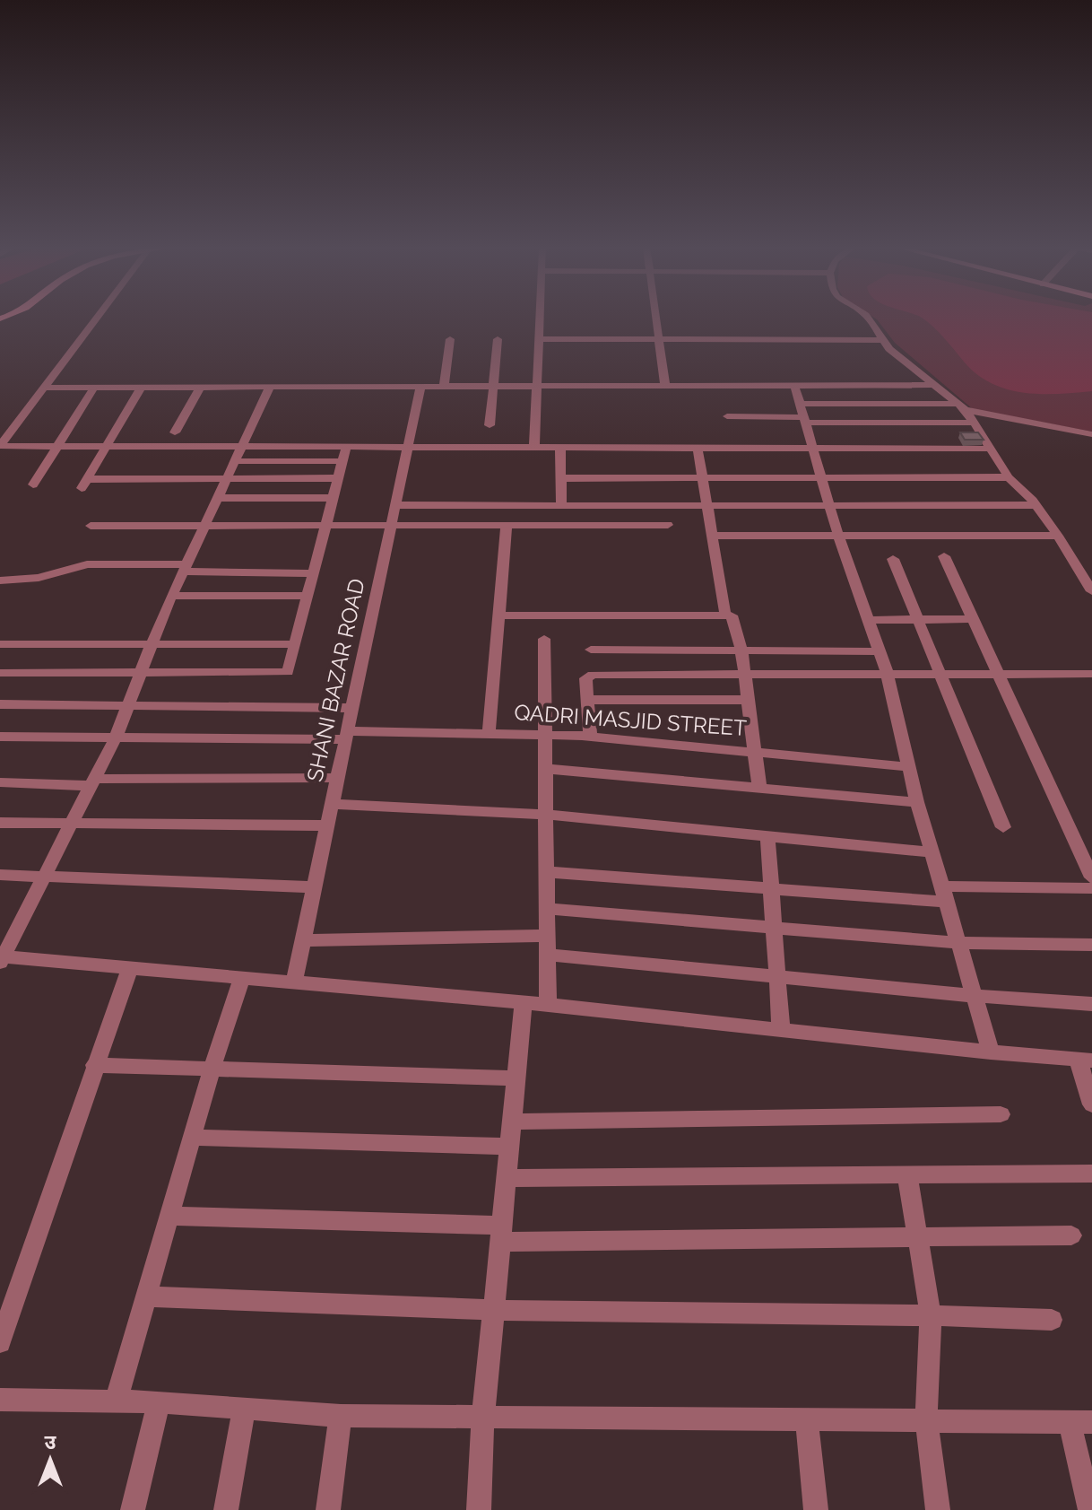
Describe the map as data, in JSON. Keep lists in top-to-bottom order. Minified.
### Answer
{"streets":{"street":["SHANI BAZAR ROAD","QADRI MASJID STREET"]},"crossings":[["SHANI BAZAR ROAD","QADRI MASJID STREET"]],"north":"top"}
